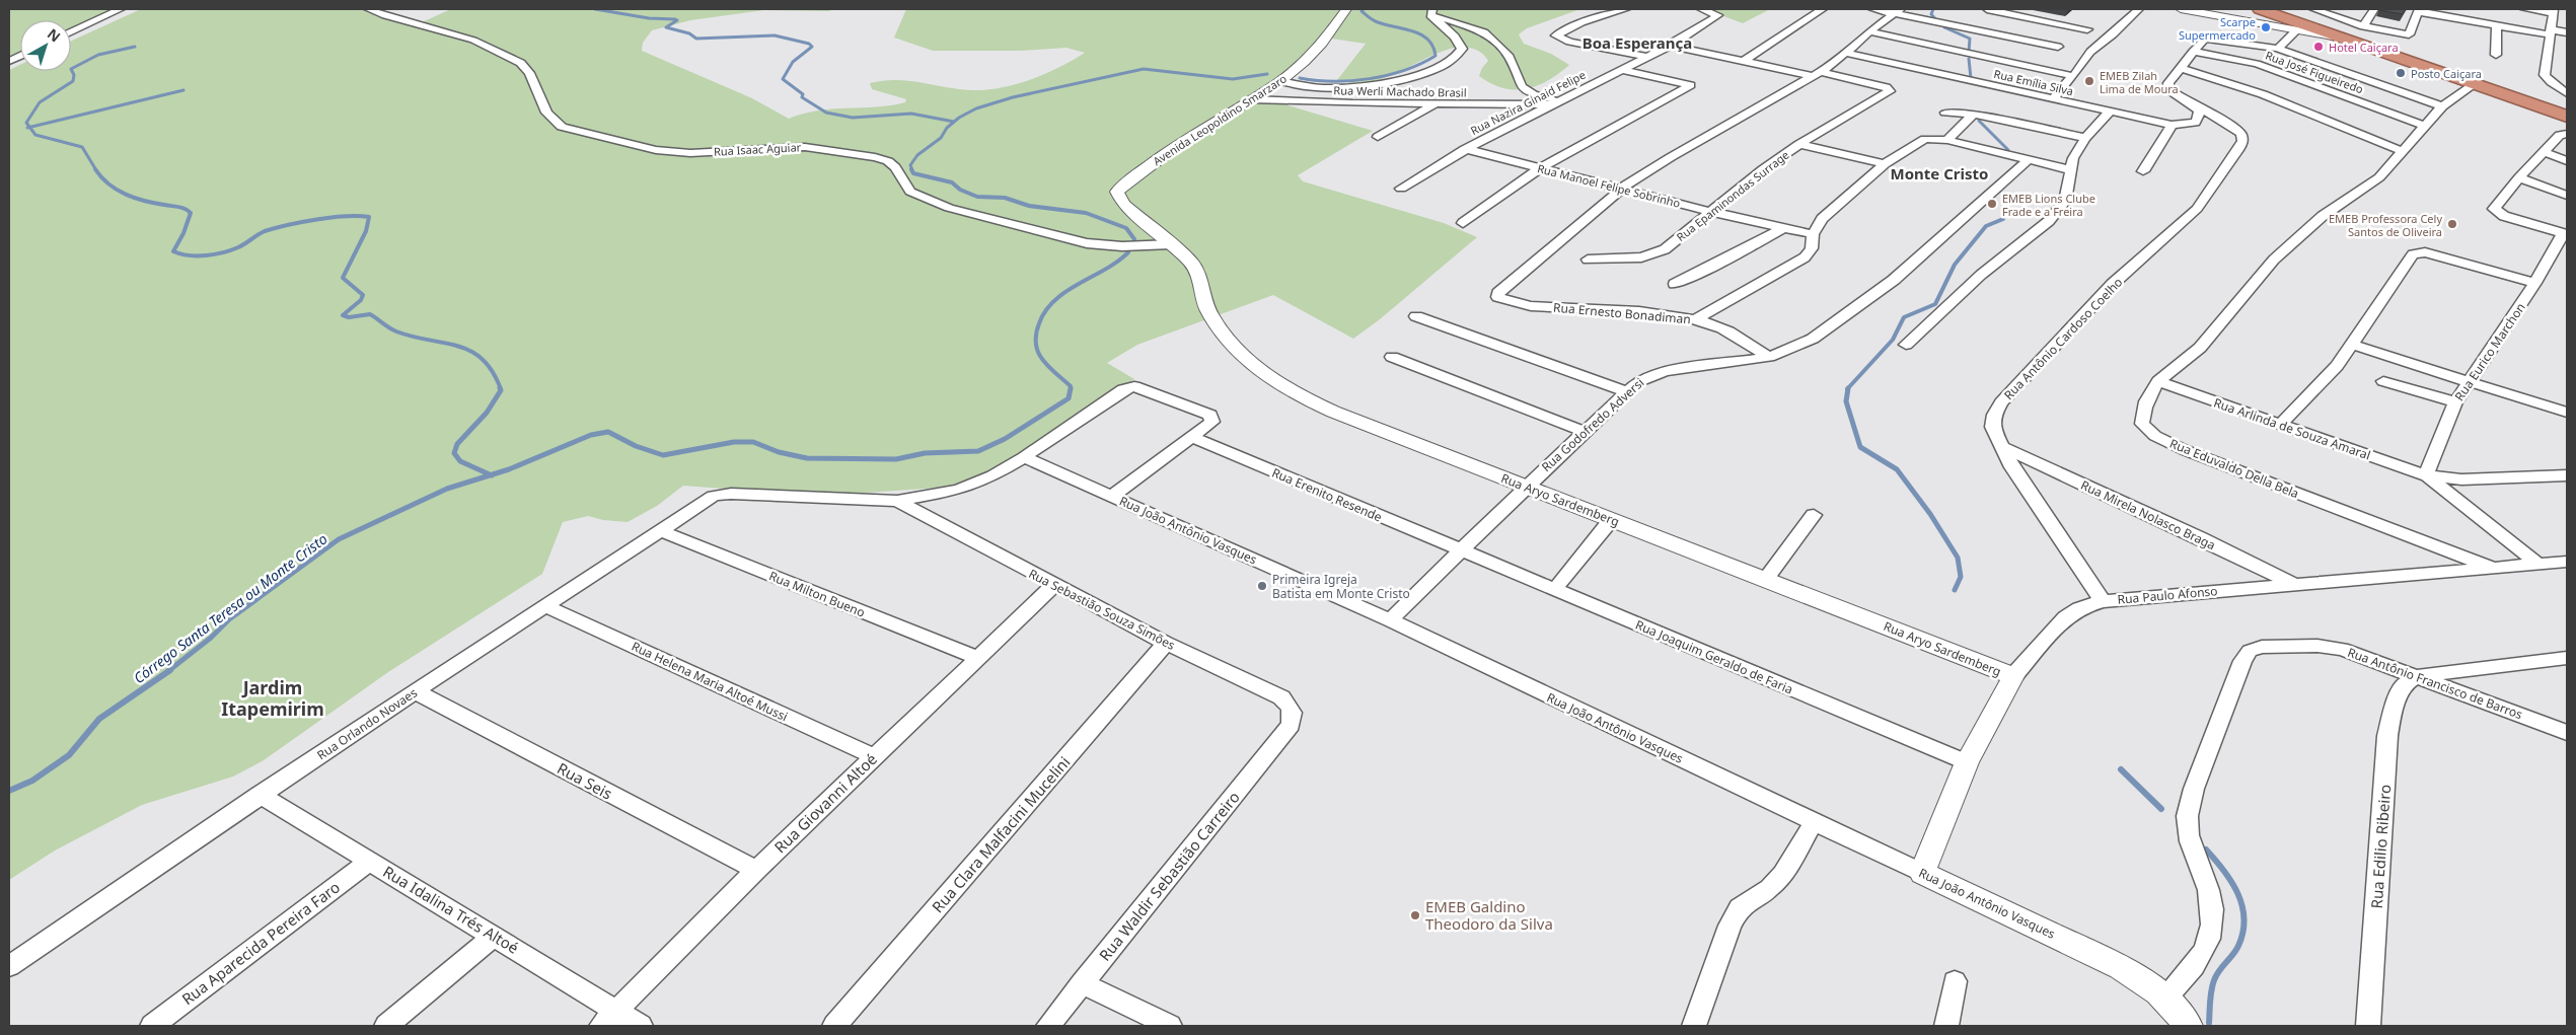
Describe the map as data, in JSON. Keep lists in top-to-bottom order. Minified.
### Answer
{"streets":{"street":["Rua José Figueiredo","Rua Emília Silva","Rua Werli Machado Brasil","Rua Nazira Ginaid Felipe","Avenida Leopoldino Smarzaro","Rua Isaac Aguiar","Rua Manoel Felipe Sobrinho","Rua Epaminondas Surrage","Rua Ernesto Bonadiman","Rua Antônio Cardoso Coelho","Rua Eurico Marchon","Rua Godofredo Adversi","Rua Arlinda de Souza Amaral","Rua Eduvaldo Della Bela","Rua Erenito Resende","Rua Aryo Sardemberg","Rua Mirela Nolasco Braga","Rua João Antônio Vasques","Rua Milton Bueno","Rua Paulo Afonso","Rua Sebastião Souza Simões","Rua Joaquim Geraldo de Faria","Rua Helena Maria Altoé Mussi","Rua Antônio Francisco de Barros","Rua Orlando Novaes","Rua Seis","Rua Giovanni Altoé","Rua Clara Malfacini Mucelini","Rua Edilio Ribeiro","Rua Waldir Sebastião Carreiro","Rua Idalina Trés Altoé","Rua Aparecida Pereira Faro"]},"crossings":[["Rua José Figueiredo","Rua Eduvaldo Della Bela"],["Rua Emília Silva","Rua Antônio Cardoso Coelho"],["Rua Werli Machado Brasil","Rua Nazira Ginaid Felipe"],["Rua Werli Machado Brasil","Avenida Leopoldino Smarzaro"],["Rua Nazira Ginaid Felipe","Rua Manoel Felipe Sobrinho"],["Avenida Leopoldino Smarzaro","Rua Isaac Aguiar"],["Avenida Leopoldino Smarzaro","Rua Aryo Sardemberg"],["Rua Isaac Aguiar","Rua Aryo Sardemberg"],["Rua Manoel Felipe Sobrinho","Rua Epaminondas Surrage"],["Rua Manoel Felipe Sobrinho","Rua Ernesto Bonadiman"],["Rua Ernesto Bonadiman","Rua Godofredo Adversi"],["Rua Antônio Cardoso Coelho","Rua Mirela Nolasco Braga"],["Rua Antônio Cardoso Coelho","Rua Paulo Afonso"],["Rua Eurico Marchon","Rua Arlinda de Souza Amaral"],["Rua Godofredo Adversi","Rua Erenito Resende"],["Rua Godofredo Adversi","Rua Aryo Sardemberg"],["Rua Godofredo Adversi","Rua João Antônio Vasques"],["Rua Godofredo Adversi","Rua Joaquim Geraldo de Faria"],["Rua Arlinda de Souza Amaral","Rua Eduvaldo Della Bela"],["Rua Eduvaldo Della Bela","Rua Paulo Afonso"],["Rua Erenito Resende","Rua Sebastião Souza Simões"],["Rua Erenito Resende","Rua Joaquim Geraldo de Faria"],["Rua Aryo Sardemberg","Rua Paulo Afonso"],["Rua Mirela Nolasco Braga","Rua Paulo Afonso"],["Rua João Antônio Vasques","Rua Paulo Afonso"],["Rua João Antônio Vasques","Rua Sebastião Souza Simões"],["Rua João Antônio Vasques","Rua Antônio Francisco de Barros"],["Rua Milton Bueno","Rua Orlando Novaes"],["Rua Milton Bueno","Rua Giovanni Altoé"],["Rua Paulo Afonso","Rua Joaquim Geraldo de Faria"],["Rua Sebastião Souza Simões","Rua Orlando Novaes"],["Rua Sebastião Souza Simões","Rua Giovanni Altoé"],["Rua Sebastião Souza Simões","Rua Clara Malfacini Mucelini"],["Rua Sebastião Souza Simões","Rua Waldir Sebastião Carreiro"],["Rua Helena Maria Altoé Mussi","Rua Orlando Novaes"],["Rua Helena Maria Altoé Mussi","Rua Giovanni Altoé"],["Rua Antônio Francisco de Barros","Rua Edilio Ribeiro"],["Rua Orlando Novaes","Rua Seis"],["Rua Orlando Novaes","Rua Idalina Trés Altoé"],["Rua Seis","Rua Giovanni Altoé"],["Rua Giovanni Altoé","Rua Idalina Trés Altoé"],["Rua Idalina Trés Altoé","Rua Aparecida Pereira Faro"]],"districts":["Boa Esperança","Monte Cristo","Jardim Itapemirim"],"water":["Córrego Santa Teresa ou Monte Cristo"],"places":["Scarpe Supermercado","Hotel Caiçara","Posto Caiçara","EMEB Zilah Lima de Moura","EMEB Lions Clube Frade e a Freira","EMEB Professora Cely Santos de Oliveira","Primeira Igreja Batista em Monte Cristo","EMEB Galdino Theodoro da Silva"],"north":"top right"}
